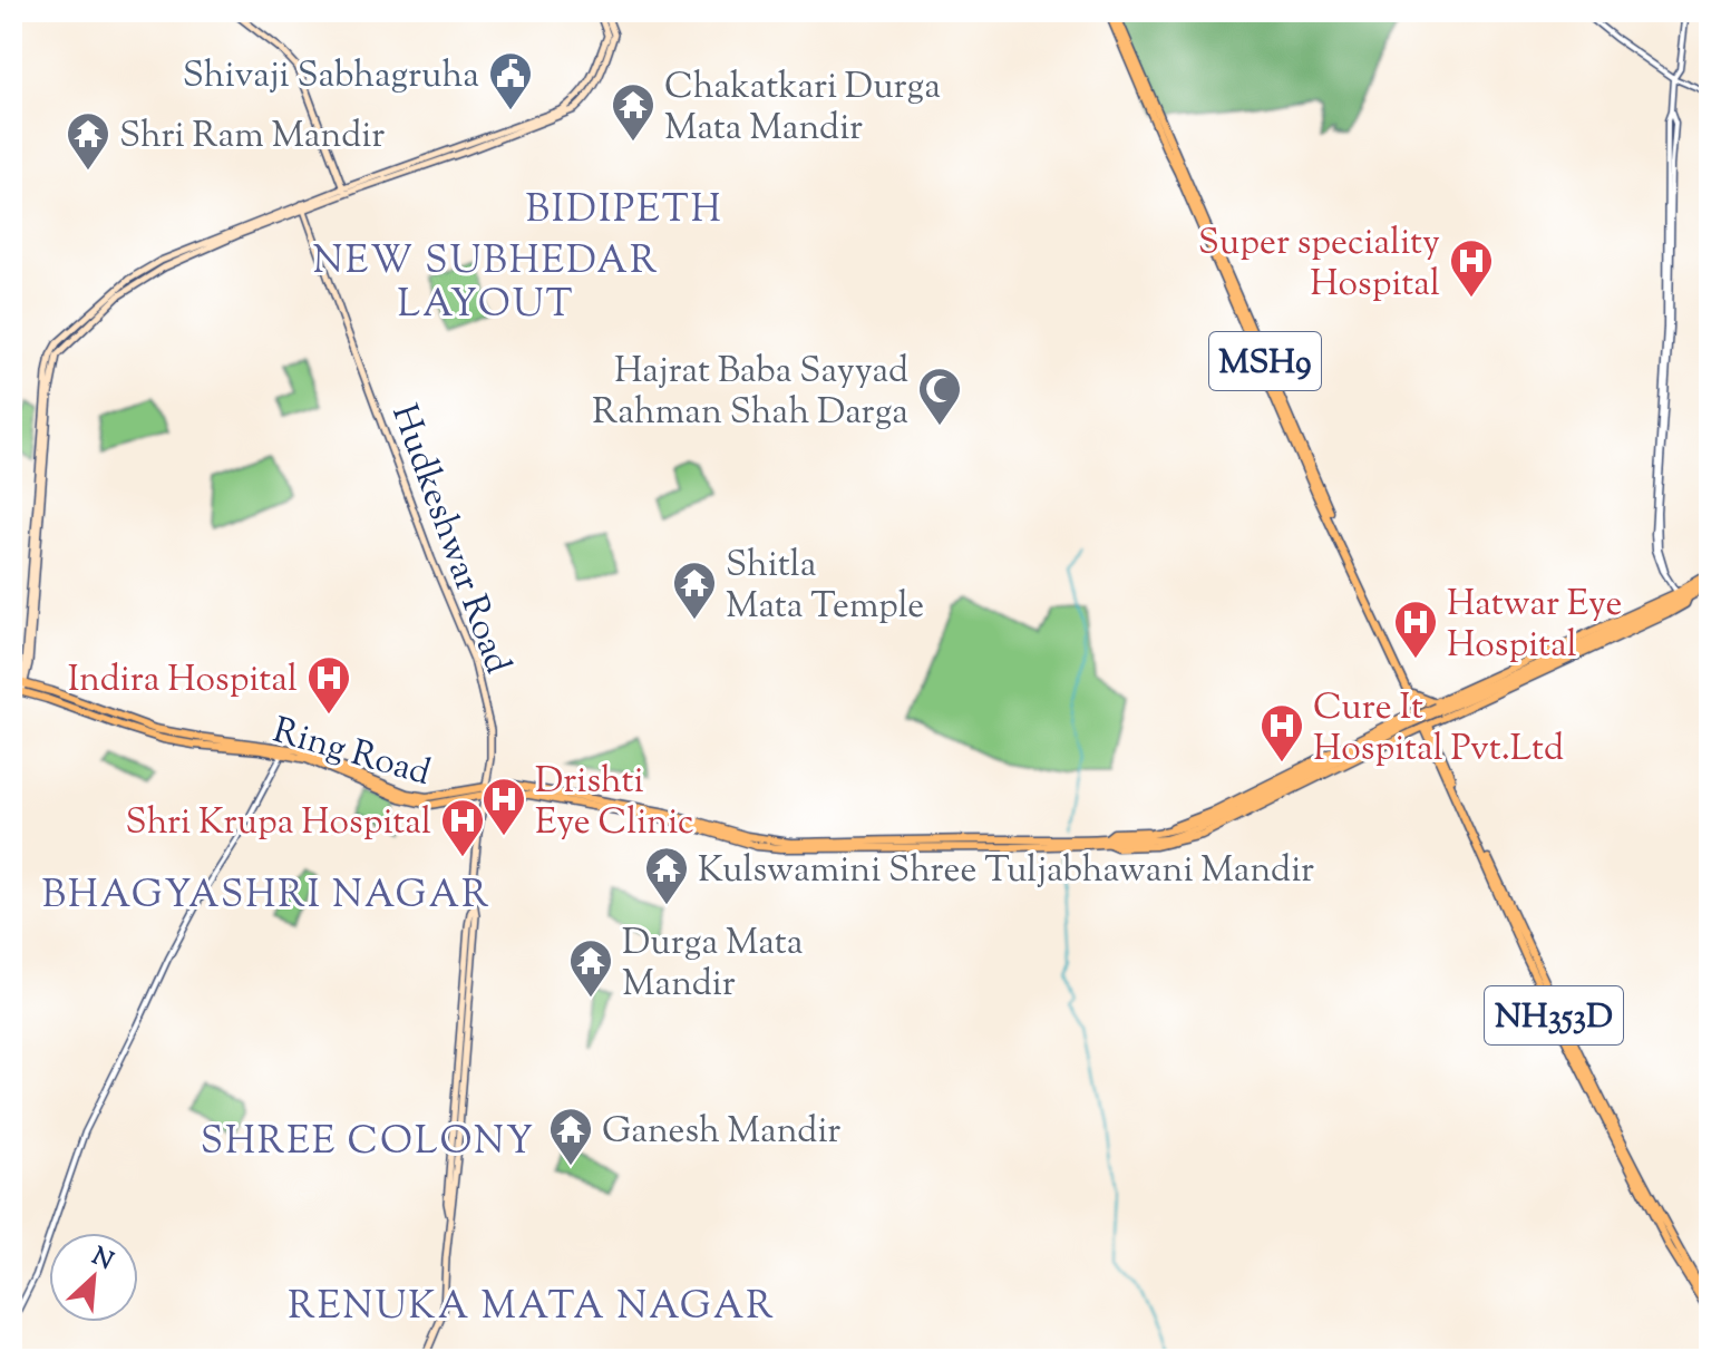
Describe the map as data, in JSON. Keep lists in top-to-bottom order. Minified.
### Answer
{"streets":{"main road":["MSH9","Hudkeshwar Road","Ring Road","NH353D"]},"crossings":[["Hudkeshwar Road","Ring Road"]],"districts":["BIDIPETH","NEW SUBHEDAR LAYOUT","BHAGYASHRI NAGAR","SHREE COLONY","RENUKA MATA NAGAR"],"places":{"public building":["Shivaji Sabhagruha"],"temple":["Chakatkari Durga Mata Mandir","Shri Ram Mandir","Shitla Mata Temple","Kulswamini Shree Tuljabhawani Mandir","Durga Mata Mandir","Ganesh Mandir"],"hospital":["Super speciality Hospital","Hatwar Eye Hospital","Indira Hospital","Cure It Hospital Pvt.Ltd","Drishti Eye Clinic","Shri Krupa Hospital"],"mosque":["Hajrat Baba Sayyad Rahman Shah Darga"]},"north":"top right"}
